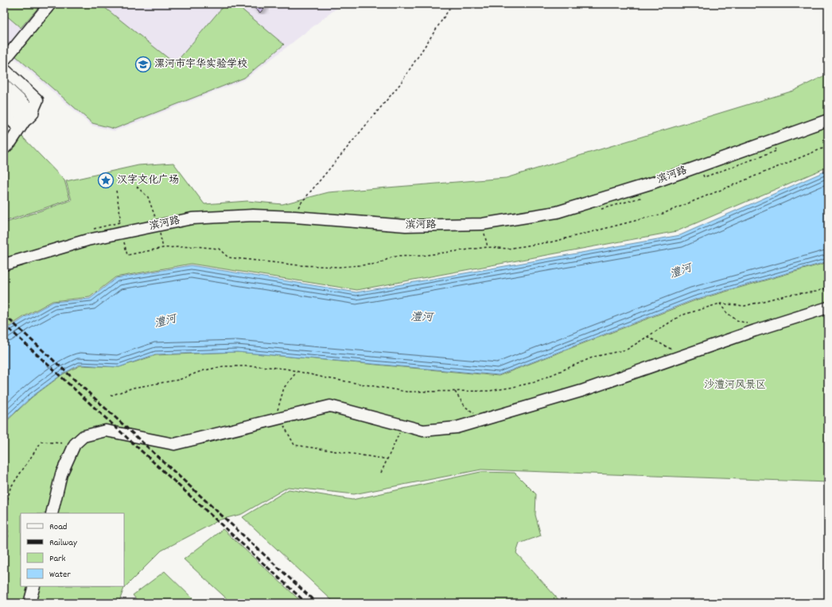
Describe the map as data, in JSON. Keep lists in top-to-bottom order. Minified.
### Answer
{"streets":{"street":["滨河路"]},"water":["澧河"],"parks":["沙澧河风景区"],"places":{"school or university":["漯河市宇华实验学校"],"place":["汉字文化广场"]},"legend":["Road","Railway","Park","Water"]}
